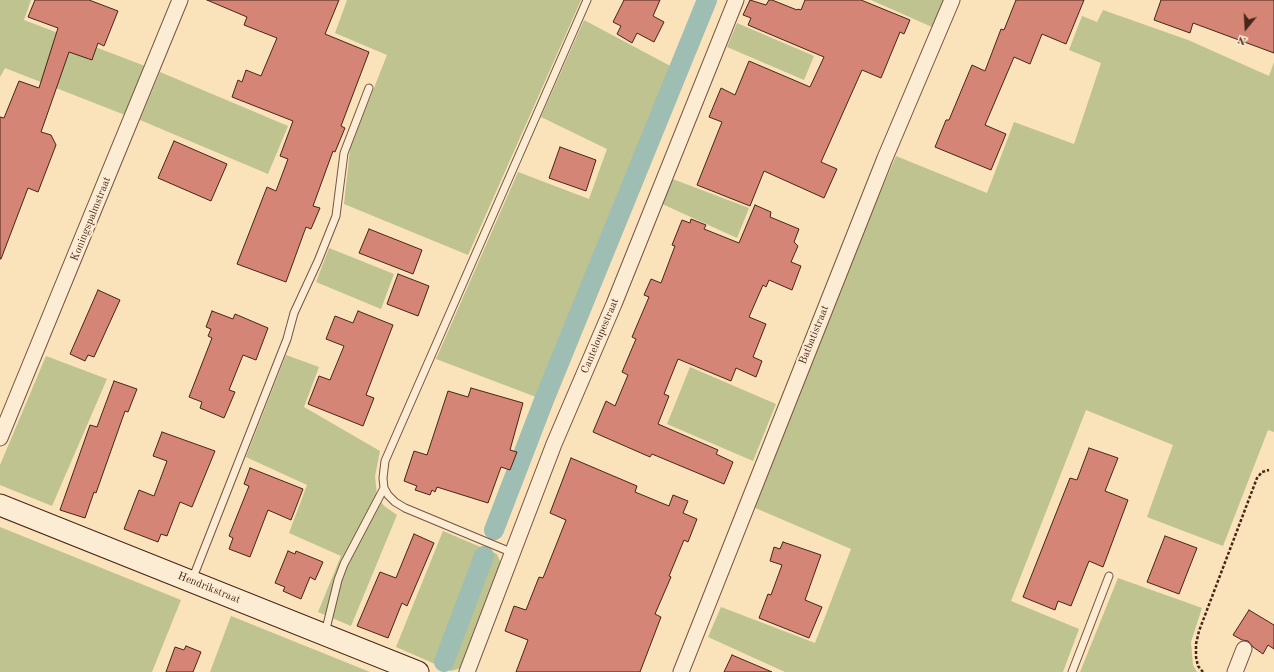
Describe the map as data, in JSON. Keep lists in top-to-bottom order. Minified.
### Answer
{"streets":{"street":["Koningspalmstraat","Batbatistraat","Canteloupestraat","Hendrikstraat"]},"north":"bottom"}
